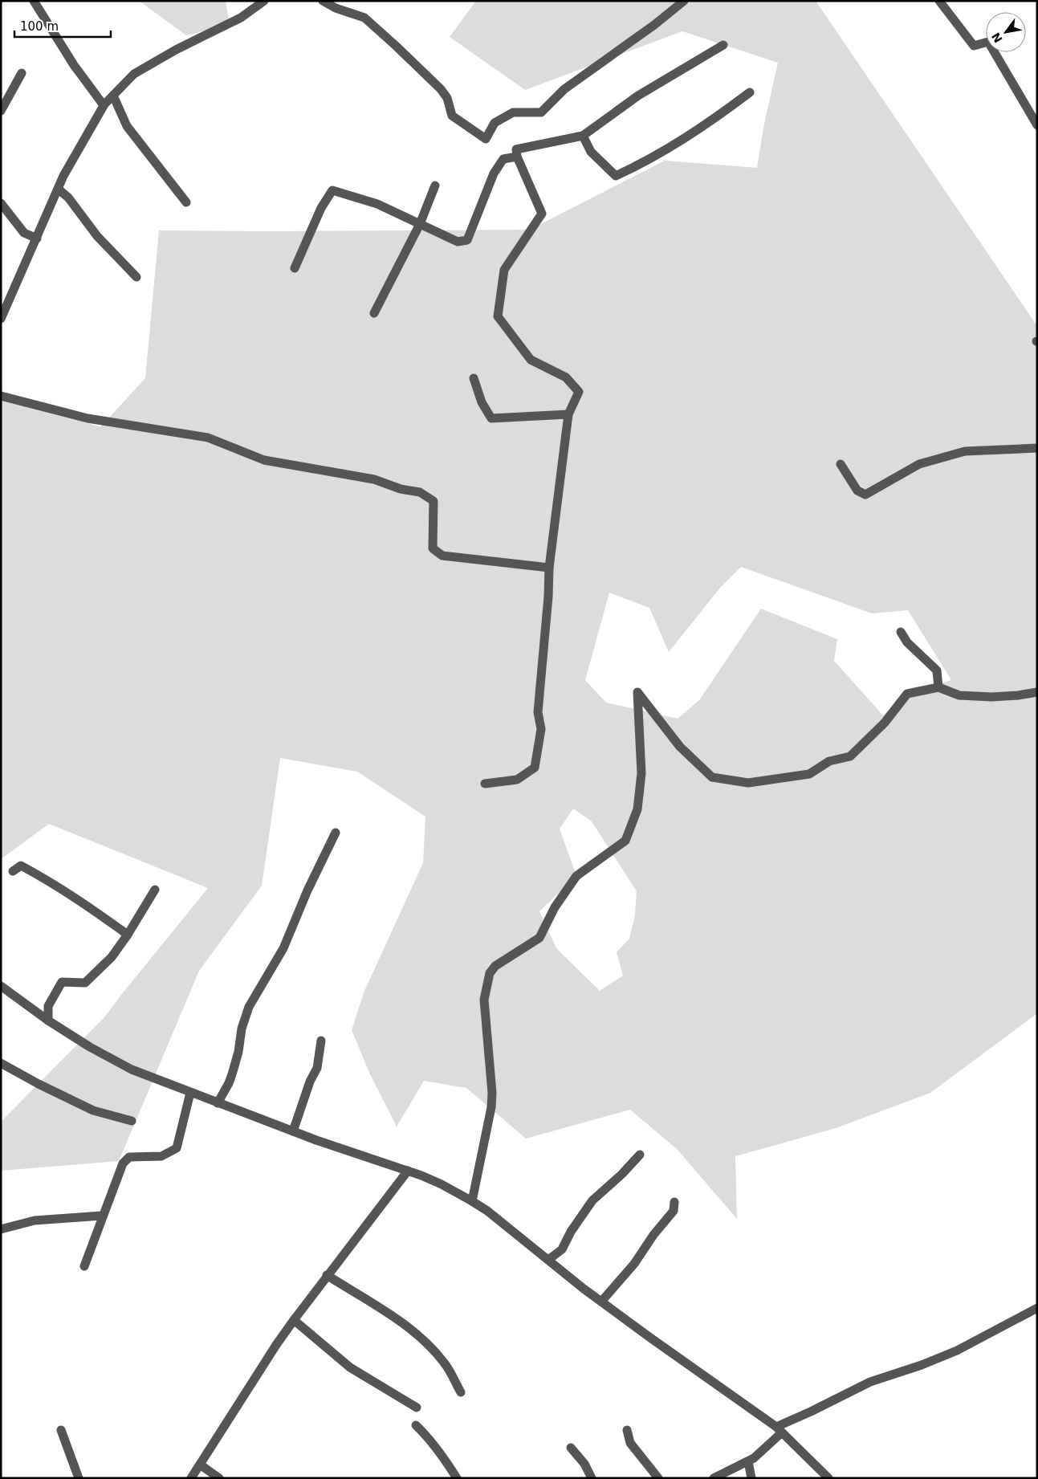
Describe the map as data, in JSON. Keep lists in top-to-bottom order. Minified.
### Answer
{"scale_bar":"100 m","north":"bottom left"}
